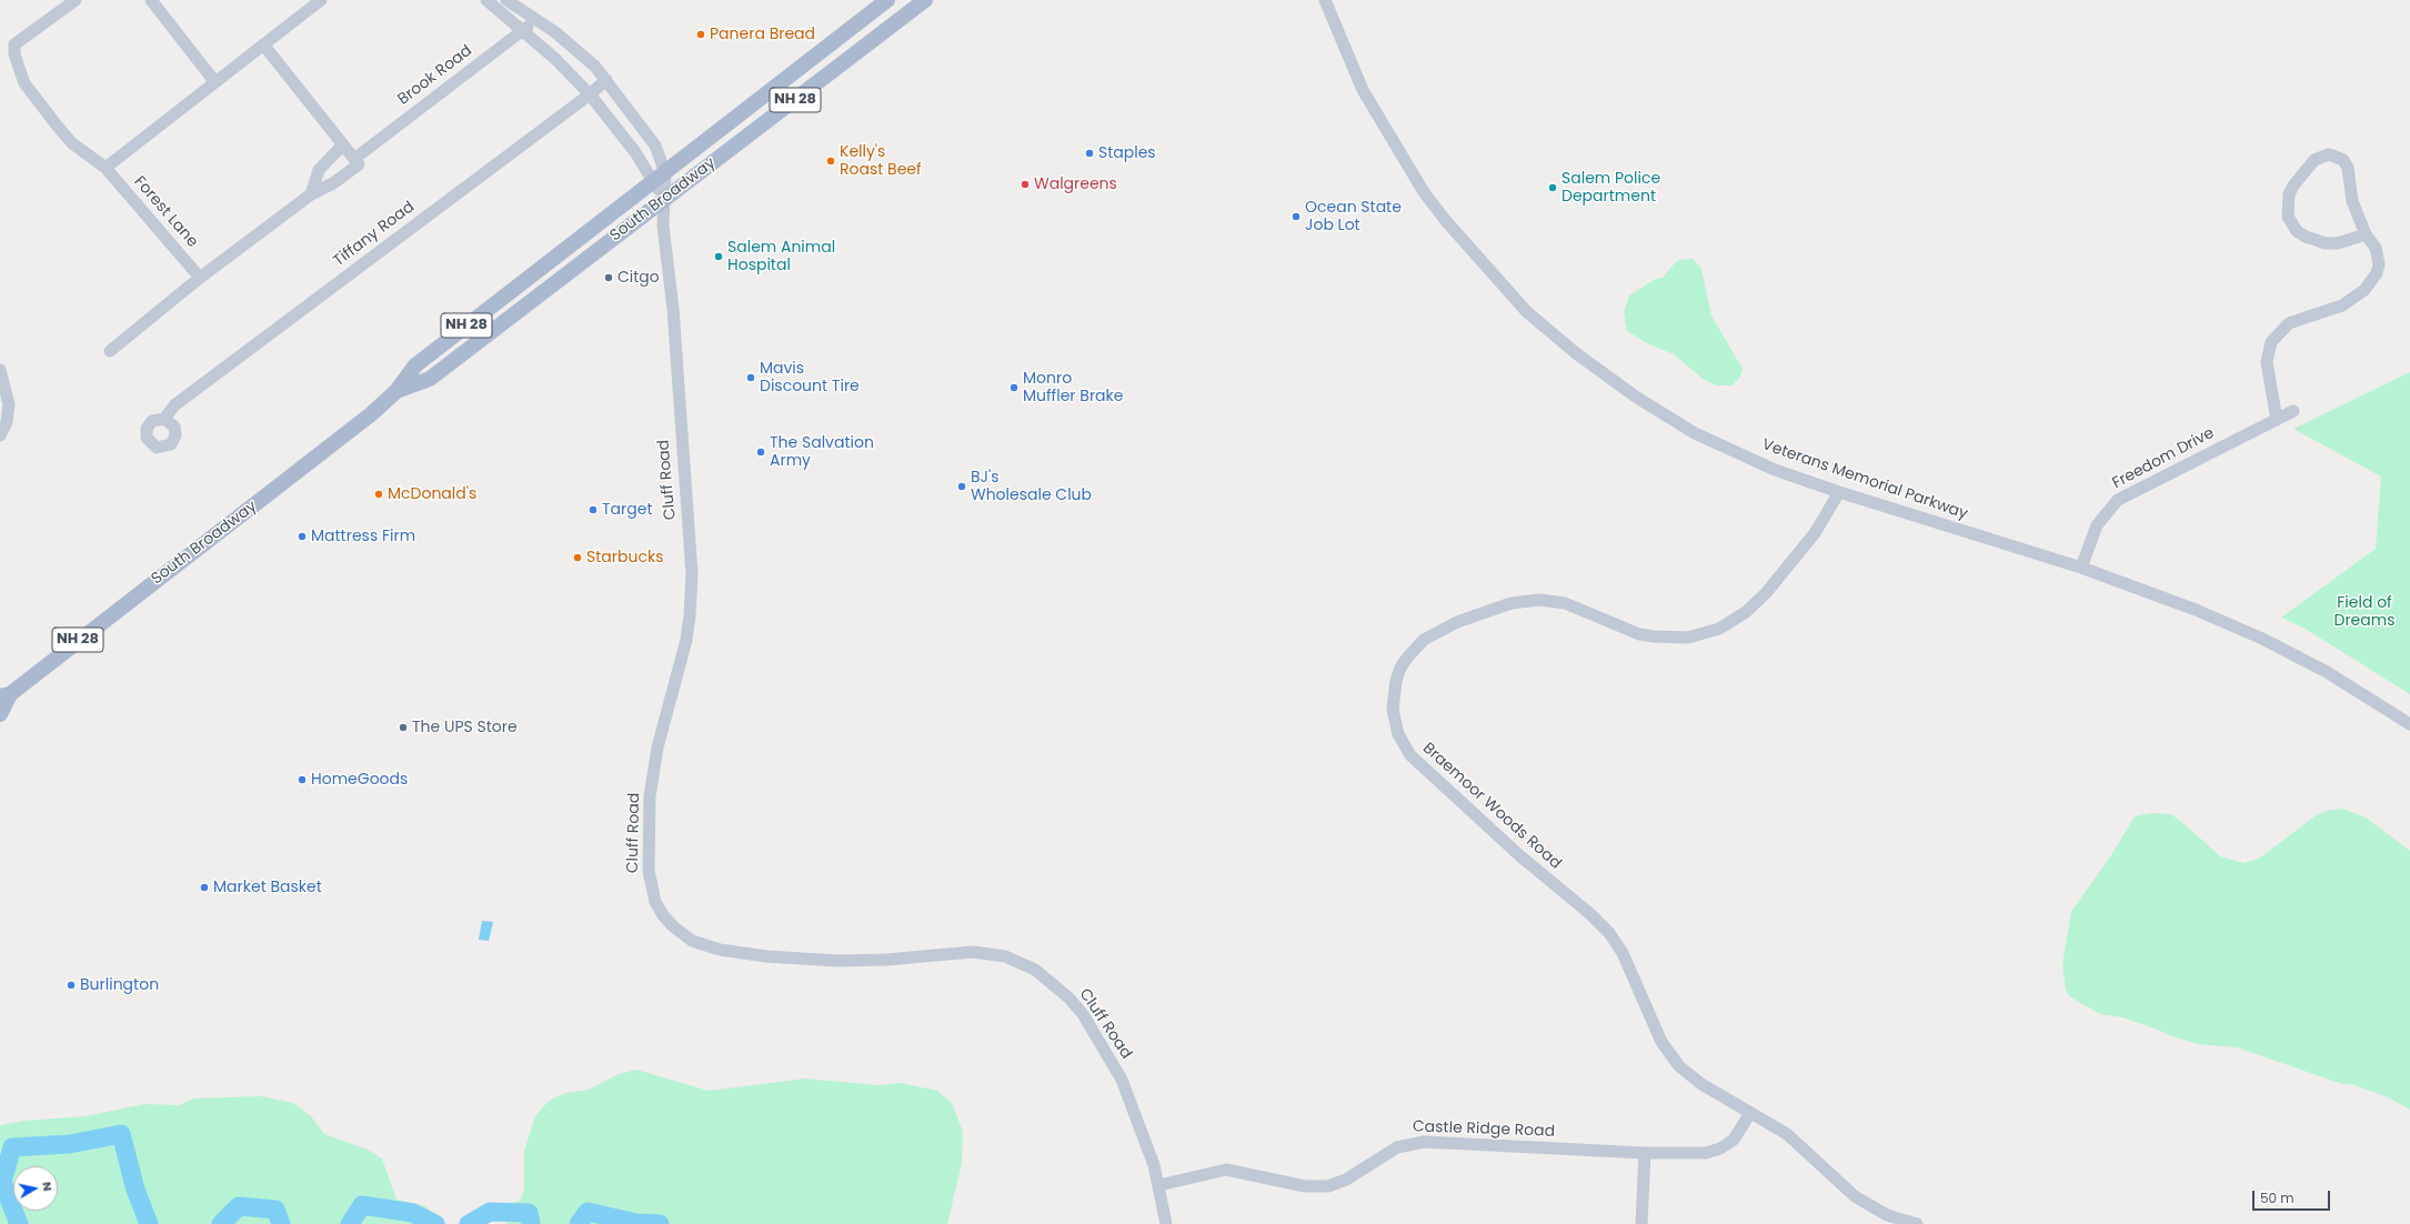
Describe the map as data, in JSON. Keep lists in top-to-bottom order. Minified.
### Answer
{"streets":{"main road":["NH 28","South Broadway"],"street":["Brook Road","Forest Lane","Tiffany Road","Freedom Drive","Cluff Road","Veterans Memorial Parkway","Braemoor Woods Road","Castle Ridge Road"]},"crossings":[["Brook Road","Forest Lane"],["South Broadway","Cluff Road"],["Freedom Drive","Veterans Memorial Parkway"],["Cluff Road","Castle Ridge Road"],["Veterans Memorial Parkway","Braemoor Woods Road"],["Braemoor Woods Road","Castle Ridge Road"]],"parks":["Field of Dreams"],"places":["Panera Bread","Staples","Kelly's Roast Beef","Walgreens","Salem Police Department","Ocean State Job Lot","Salem Animal Hospital","Citgo","Mavis Discount Tire","Monro Muffler Brake","The Salvation Army","BJ's Wholesale Club","McDonald's","Target","Mattress Firm","Starbucks","The UPS Store","HomeGoods","Market Basket","Burlington"],"scale_bar":"50 m","north":"right"}
